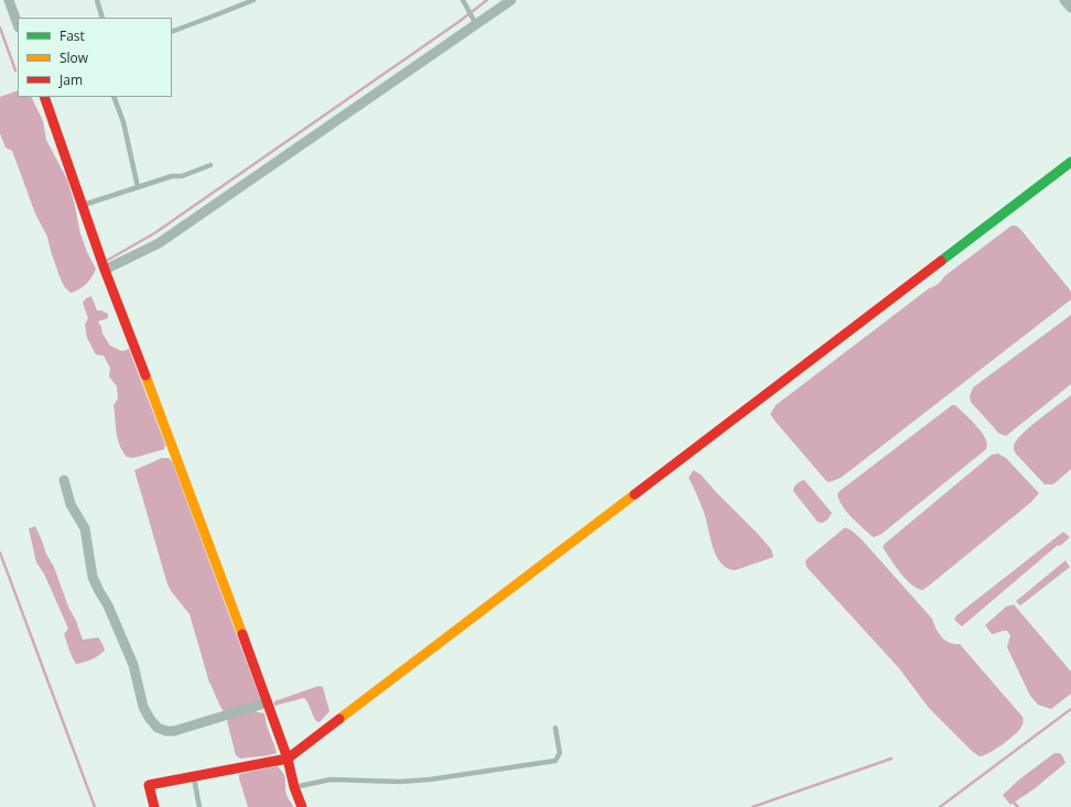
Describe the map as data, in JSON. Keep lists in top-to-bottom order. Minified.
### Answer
{"legend":["Fast","Slow","Jam"]}
